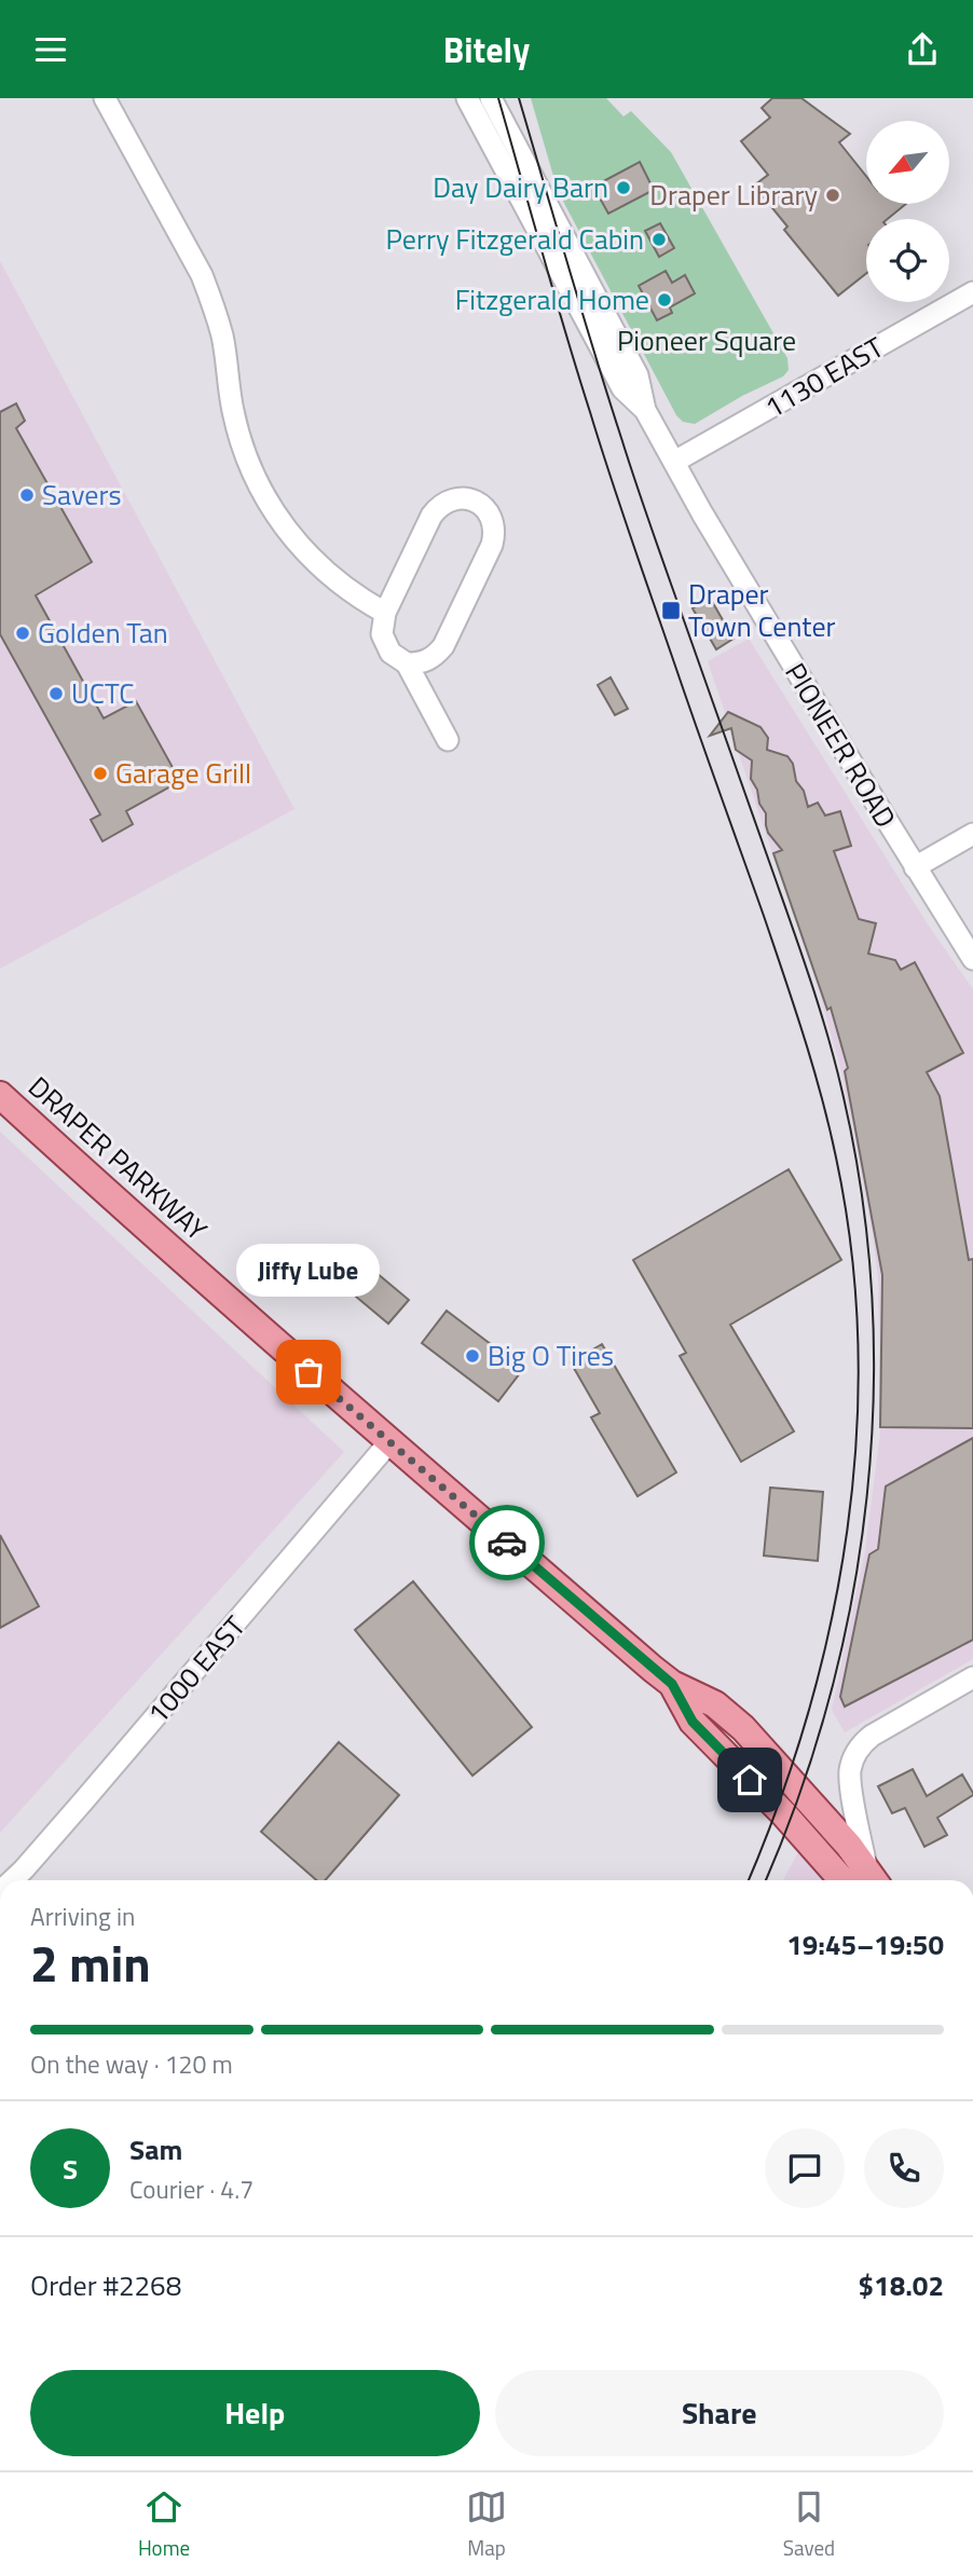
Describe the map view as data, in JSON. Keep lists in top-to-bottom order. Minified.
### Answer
{"streets":{"main road":["DRAPER PARKWAY"],"street":["1130 EAST","PIONEER ROAD","1000 EAST"]},"crossings":[["1130 EAST","PIONEER ROAD"],["DRAPER PARKWAY","1000 EAST"]],"parks":["Pioneer Square"],"places":{"other":["Day Dairy Barn","Draper Library","Perry Fitzgerald Cabin","Fitzgerald Home","Savers","Golden Tan","UCTC","Garage Grill","Big O Tires","Jiffy Lube"],"transit":["Draper Town Center"]},"north":"bottom left","page":{"header":"Bitely","bubble":"Jiffy Lube","heading":["2 min","Arriving in","19:45–19:50"],"panel":["Sam","Courier · 4.7","Order #2268","$18.02"],"bar":"On the way · 120 m","round":"S","buttons":["Help","Share"],"tabs":["Home","Map","Saved"]}}
